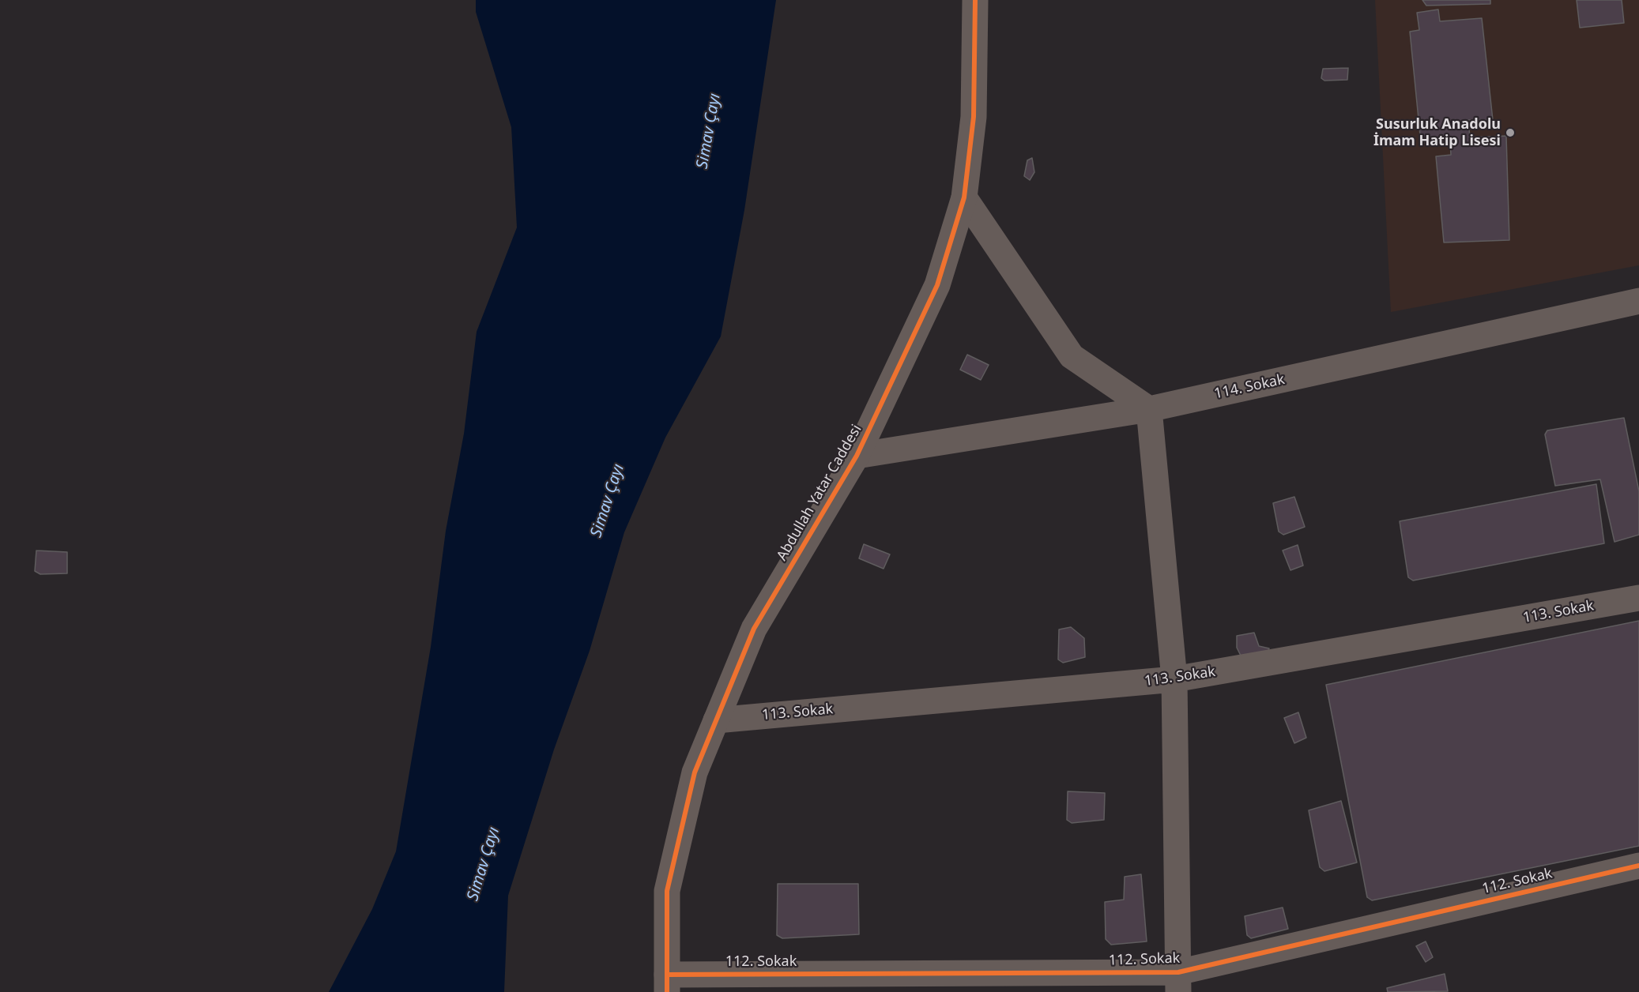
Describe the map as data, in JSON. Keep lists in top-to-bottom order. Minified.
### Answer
{"streets":{"street":["114. Sokak","Abdullah Yatar Caddesi","113. Sokak","112. Sokak"]},"crossings":[["114. Sokak","Abdullah Yatar Caddesi"],["Abdullah Yatar Caddesi","113. Sokak"],["Abdullah Yatar Caddesi","112. Sokak"]],"water":["Simav Çayı"],"places":["Susurluk Anadolu İmam Hatip Lisesi"]}
